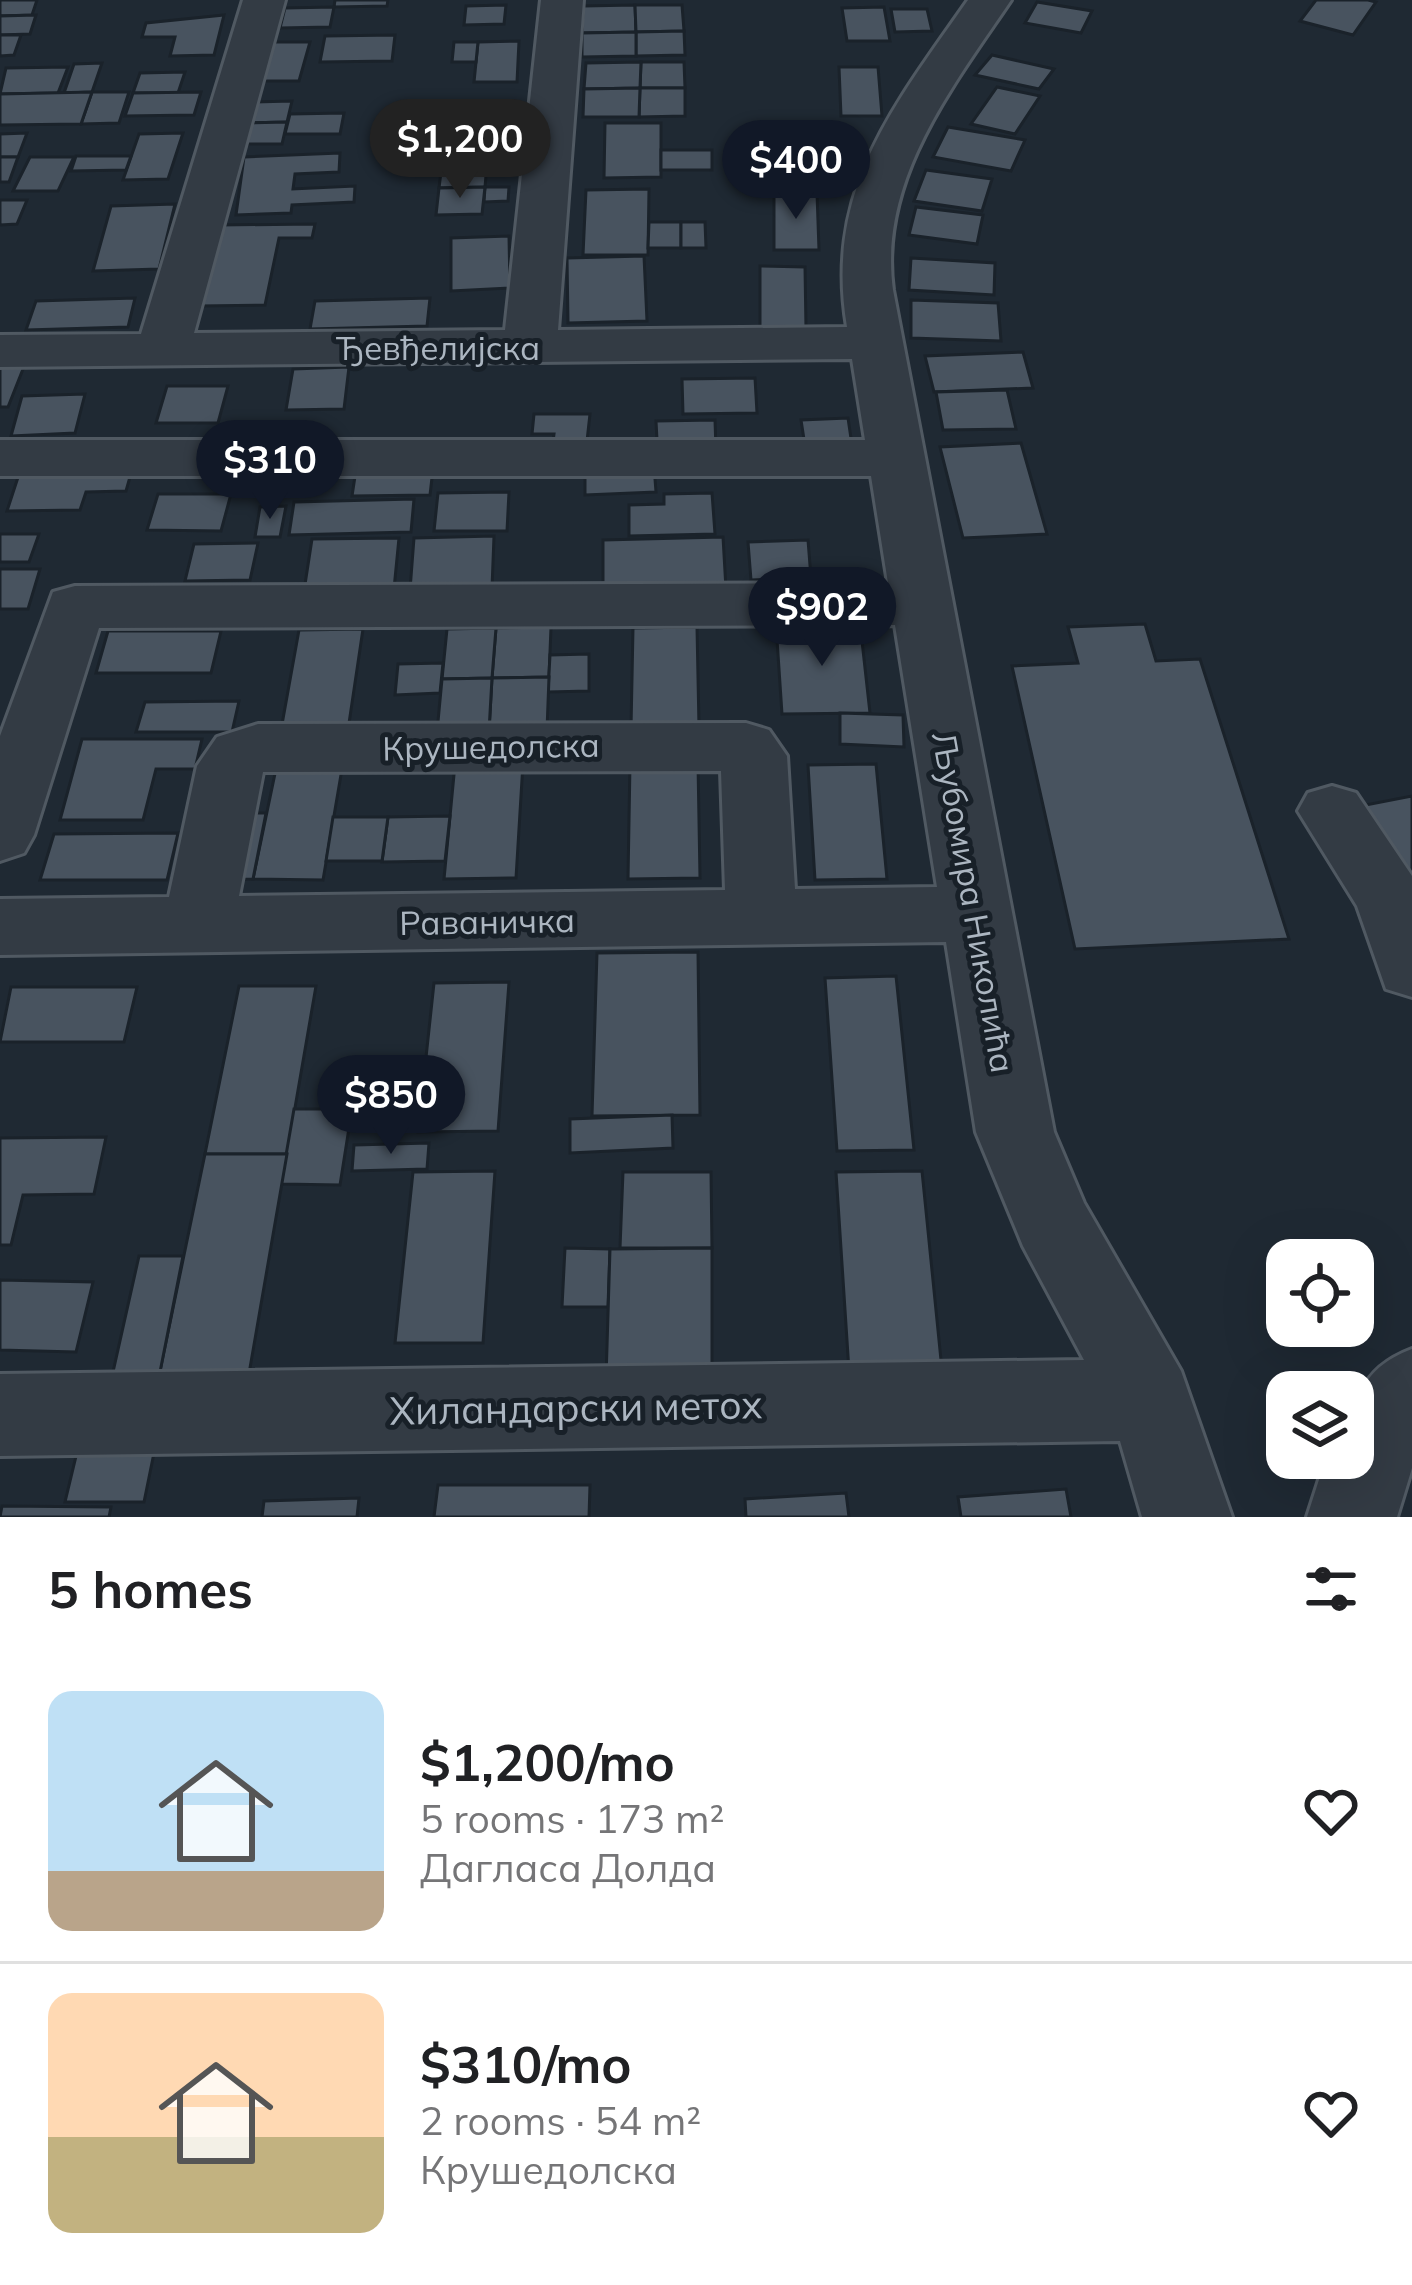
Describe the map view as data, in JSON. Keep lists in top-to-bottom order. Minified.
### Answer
{"streets":{"street":["Ђевђелијска","Крушедолска","Љубомира Николића","Раваничка","Хиландарски метох"]},"crossings":[["Ђевђелијска","Љубомира Николића"],["Крушедолска","Раваничка"],["Љубомира Николића","Раваничка"],["Љубомира Николића","Хиландарски метох"]],"page":{"price":["$1,200","$400","$310","$902","$850"],"heading":"5 homes","list":[{"name":"$1,200/mo","note":"5 rooms · 173 m² · Дагласа Долда"},{"name":"$310/mo","note":"2 rooms · 54 m² · Крушедолска"}]}}
